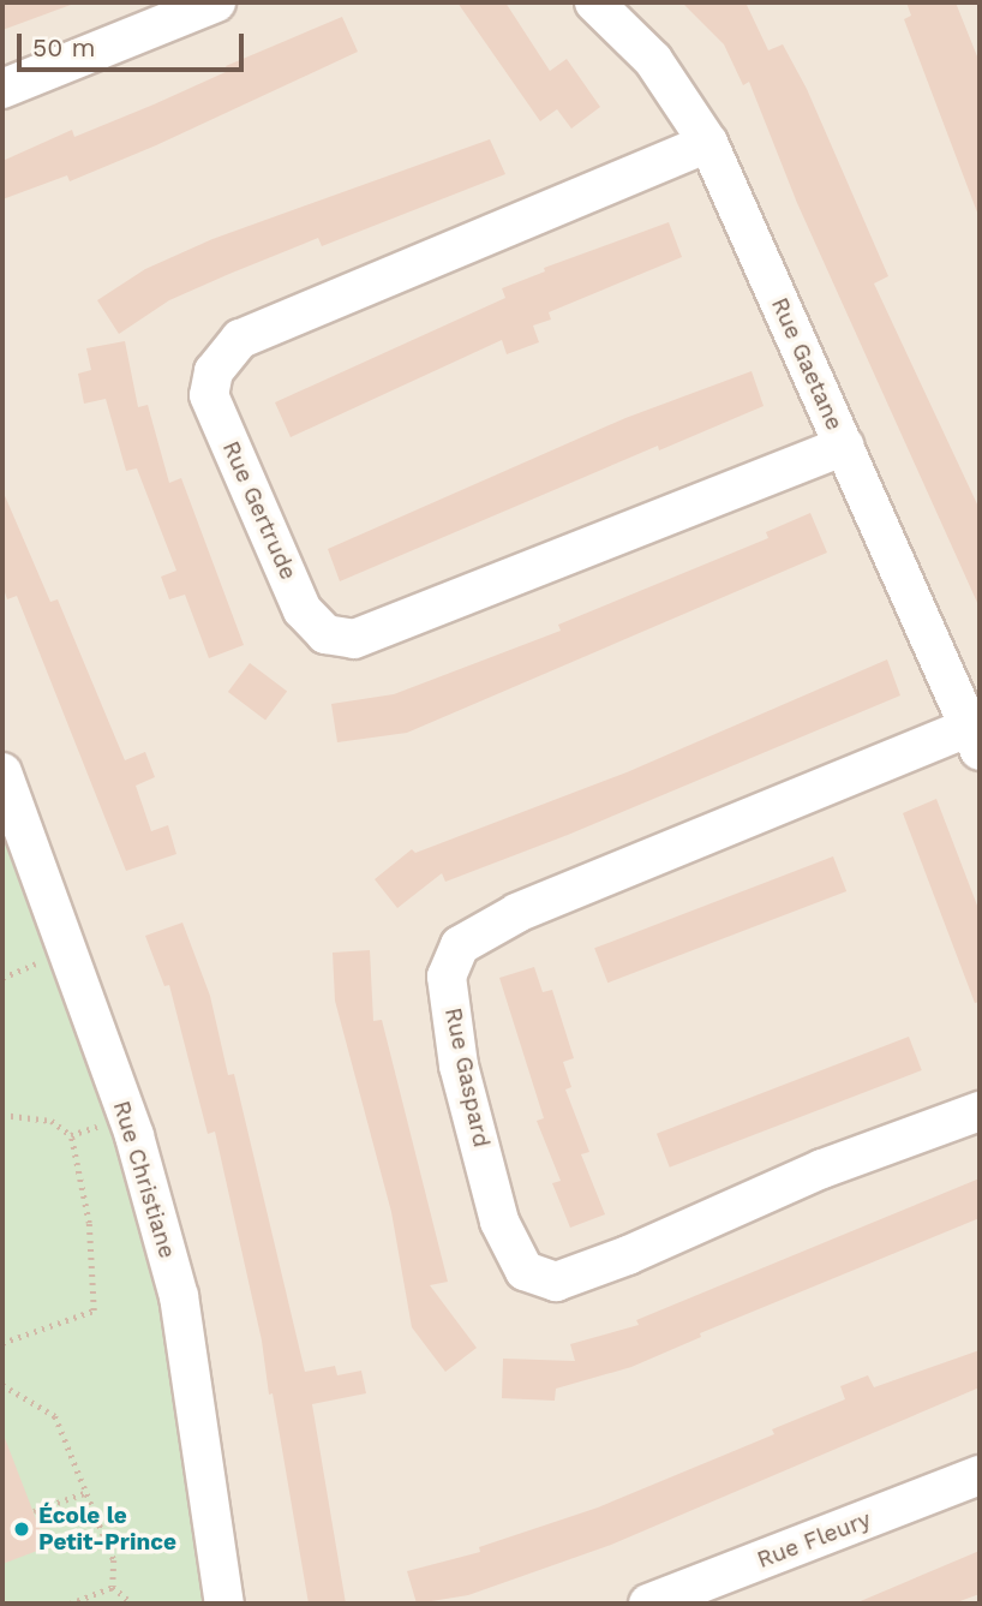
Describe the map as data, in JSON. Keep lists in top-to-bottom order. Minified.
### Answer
{"streets":{"street":["Rue Gaetane","Rue Gertrude","Rue Gaspard","Rue Christiane","Rue Fleury"]},"crossings":[["Rue Gaetane","Rue Gertrude"],["Rue Gaetane","Rue Gaspard"]],"places":["École le Petit-Prince"],"scale_bar":"50 m"}
